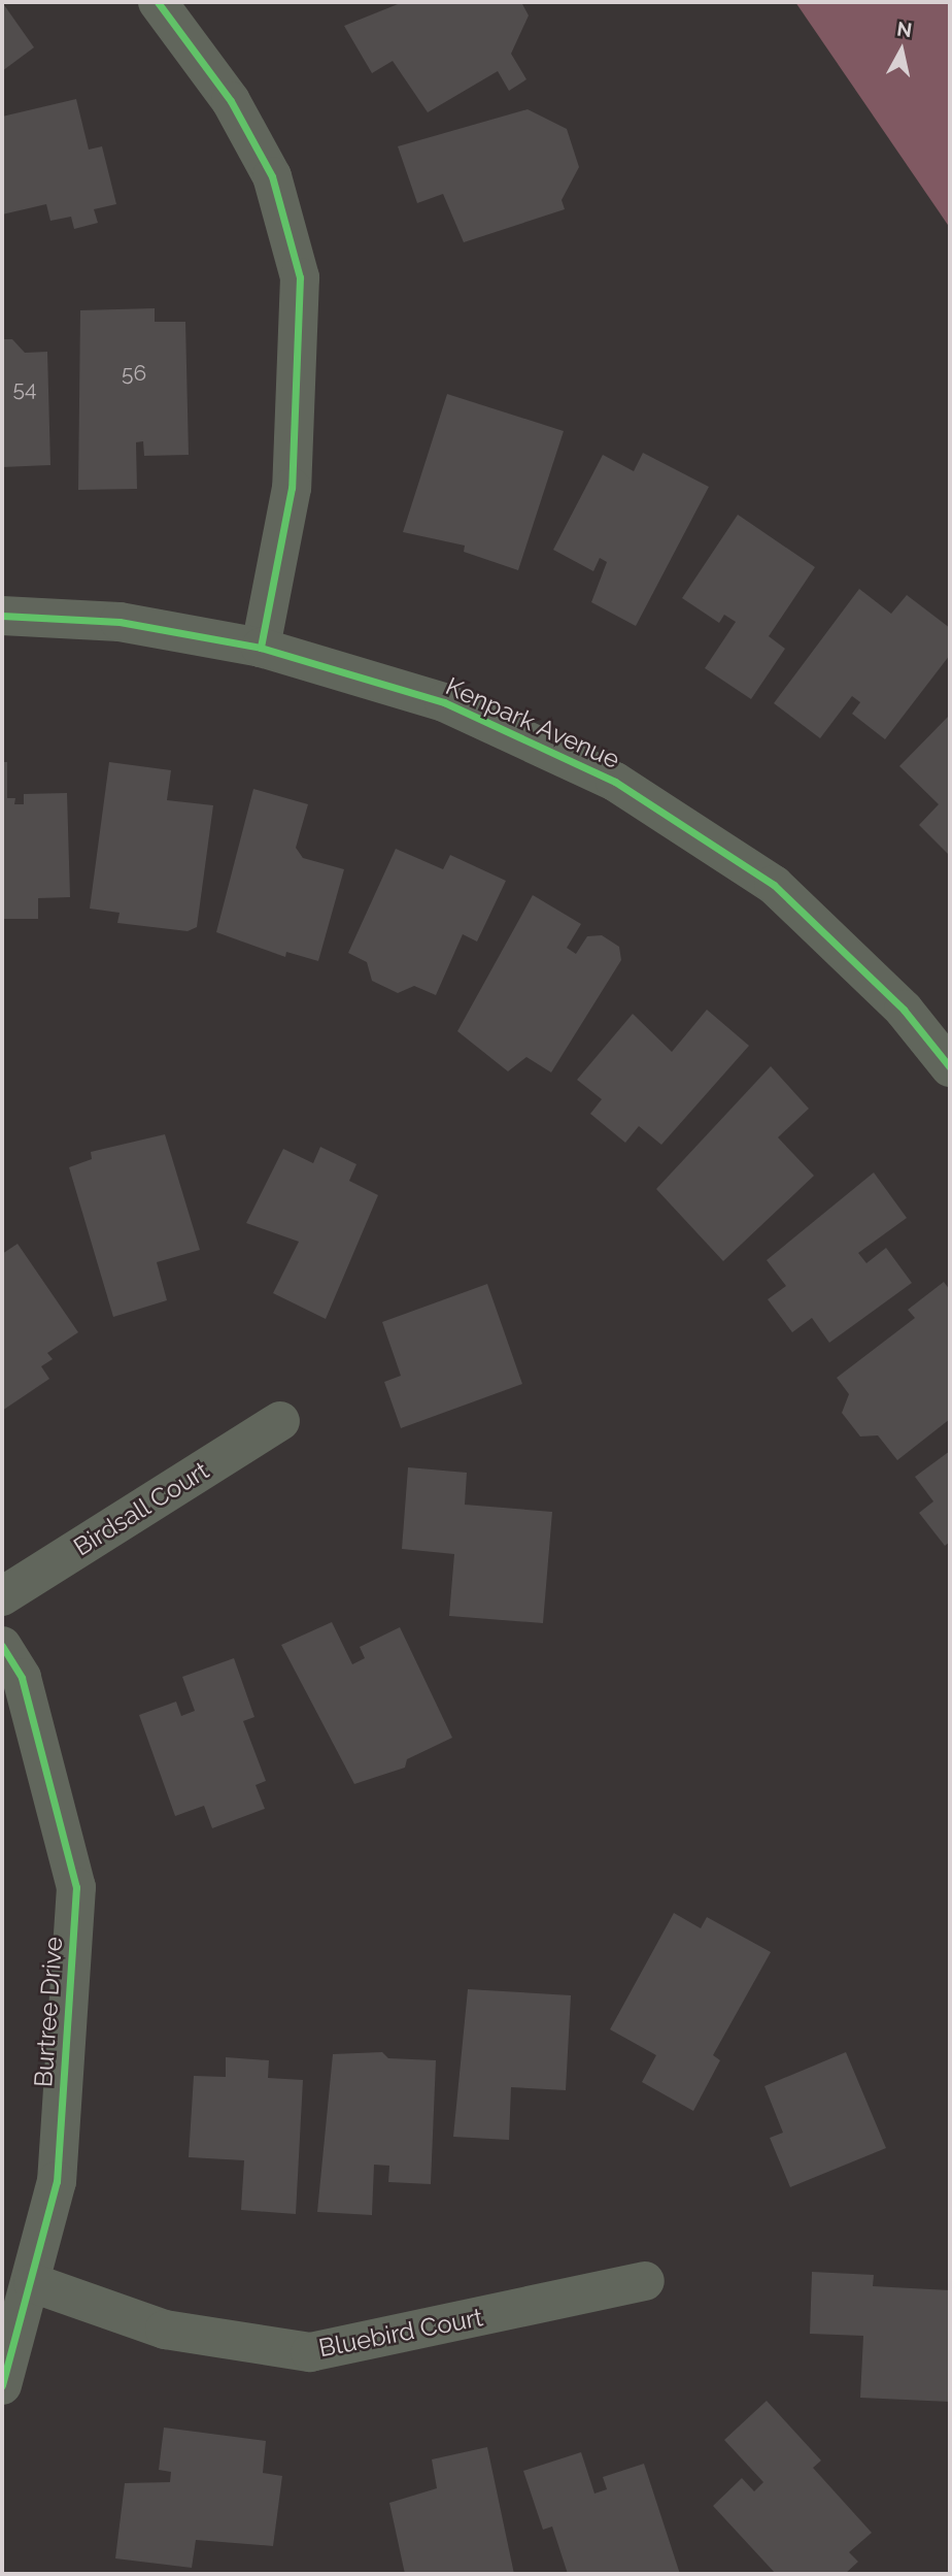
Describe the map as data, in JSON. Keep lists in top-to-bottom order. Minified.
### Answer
{"streets":{"street":["Kenpark Avenue","Birdsall Court","Burtree Drive","Bluebird Court"]},"crossings":[["Burtree Drive","Bluebird Court"]],"house_numbers":["56","54"],"north":"top"}
